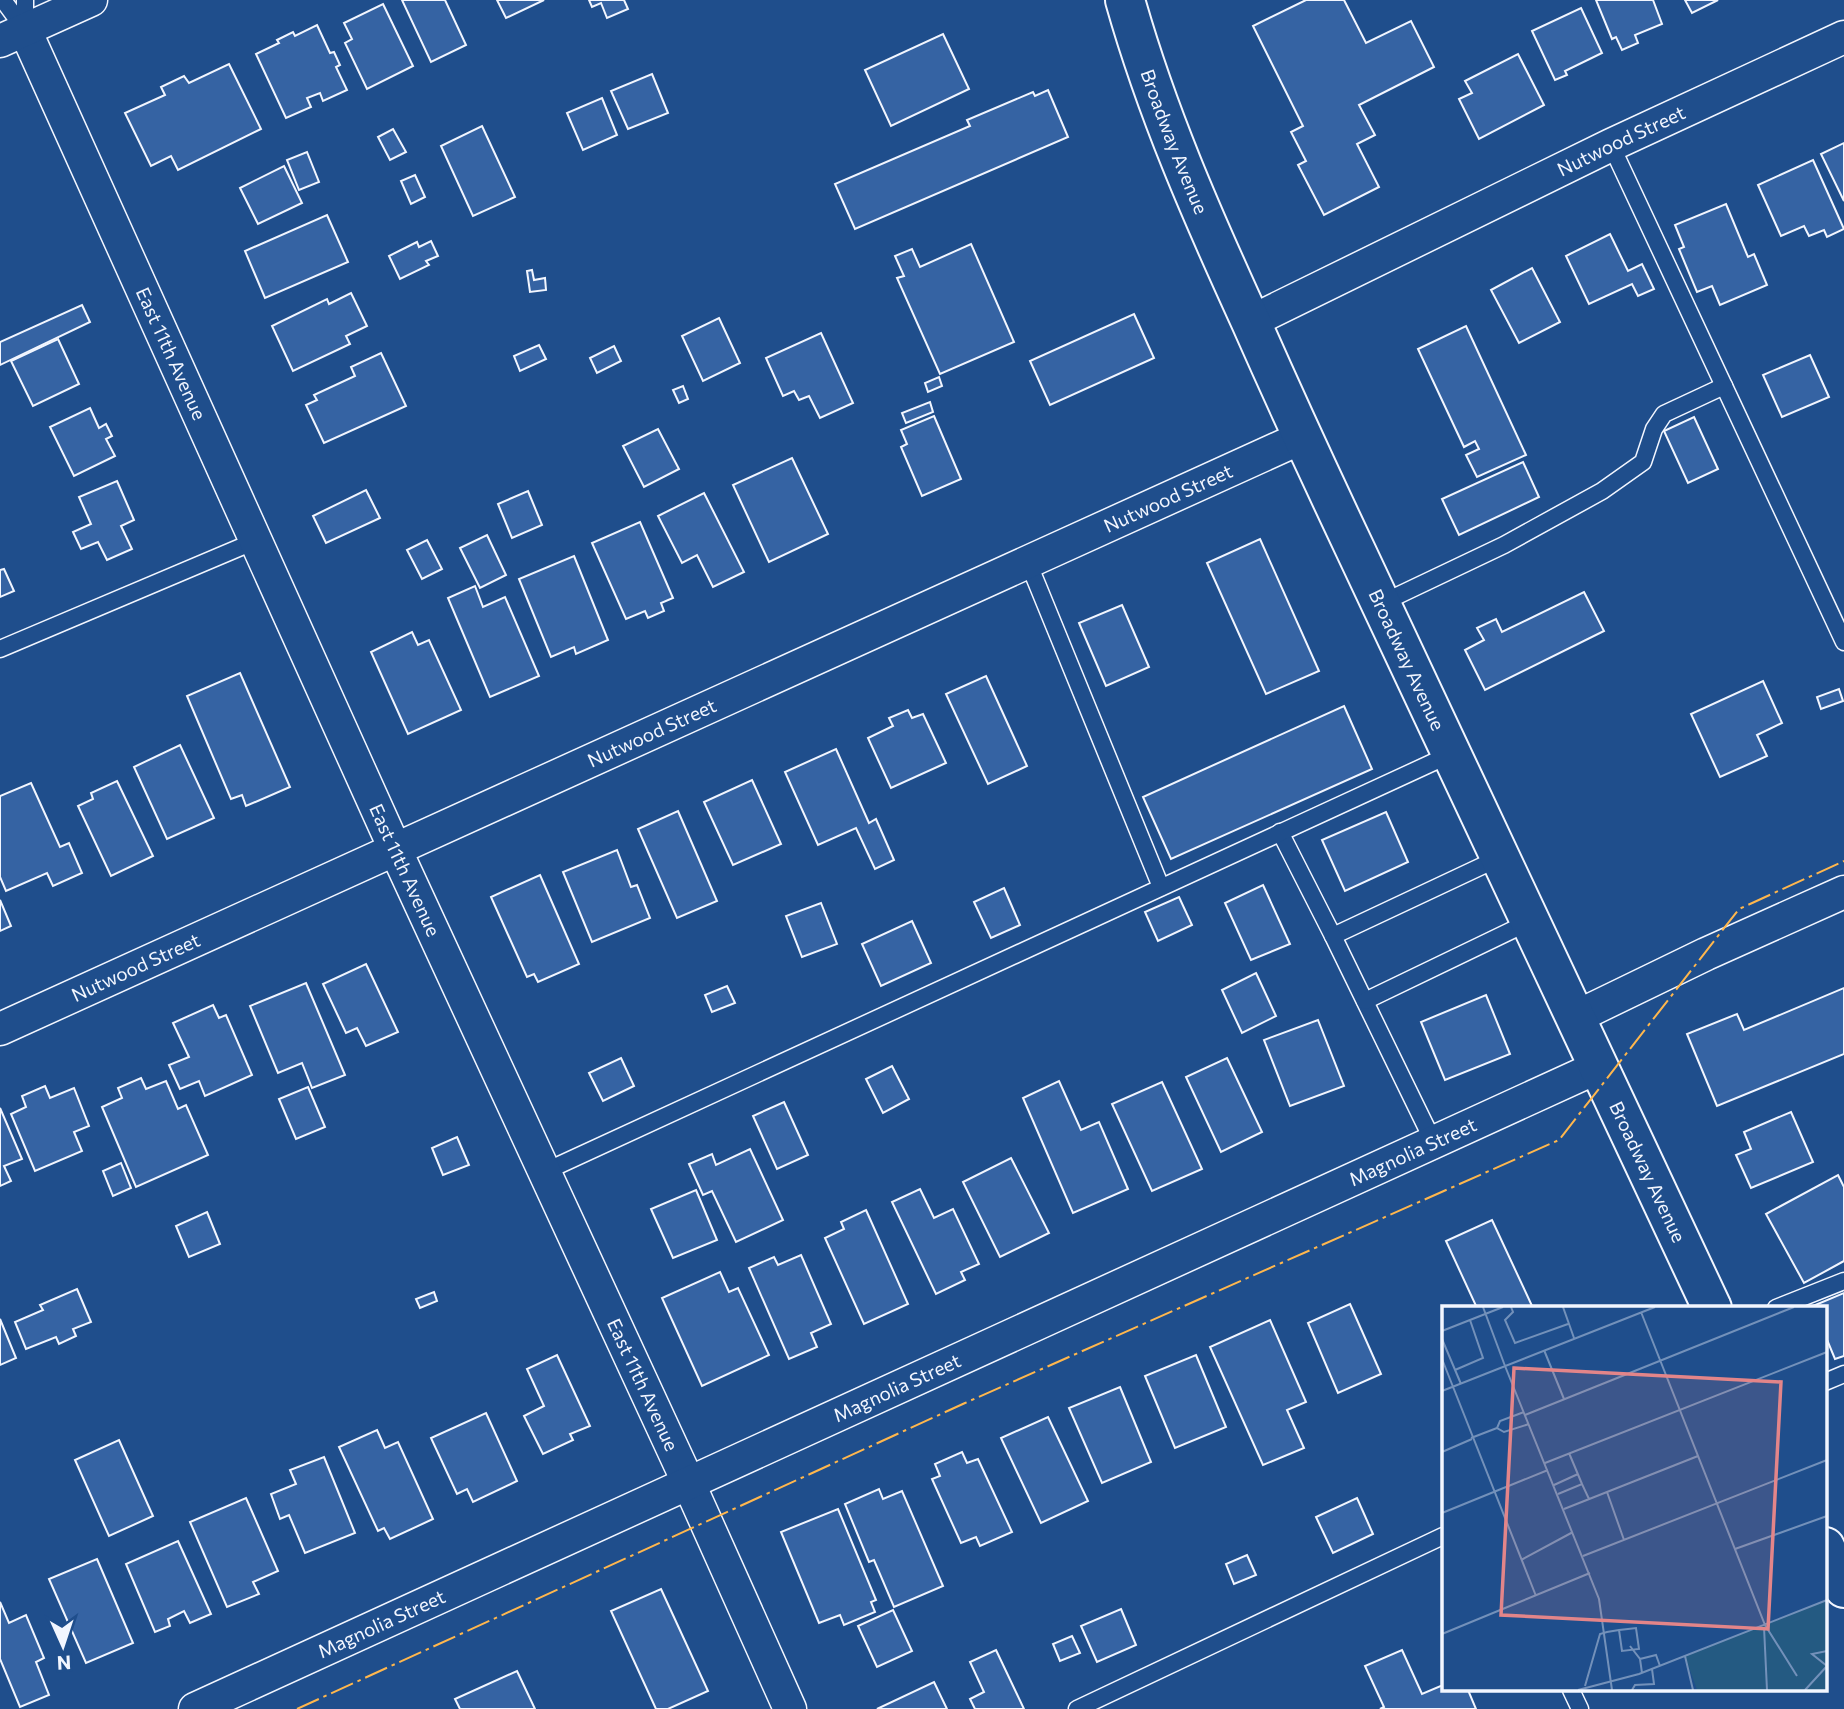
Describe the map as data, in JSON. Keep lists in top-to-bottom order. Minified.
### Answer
{"streets":{"main road":["Broadway Avenue"],"street":["Nutwood Street","East 11th Avenue","Magnolia Street"]},"crossings":[["Nutwood Street","Broadway Avenue"],["Nutwood Street","East 11th Avenue"],["Broadway Avenue","Magnolia Street"],["East 11th Avenue","Magnolia Street"]],"north":"bottom"}
